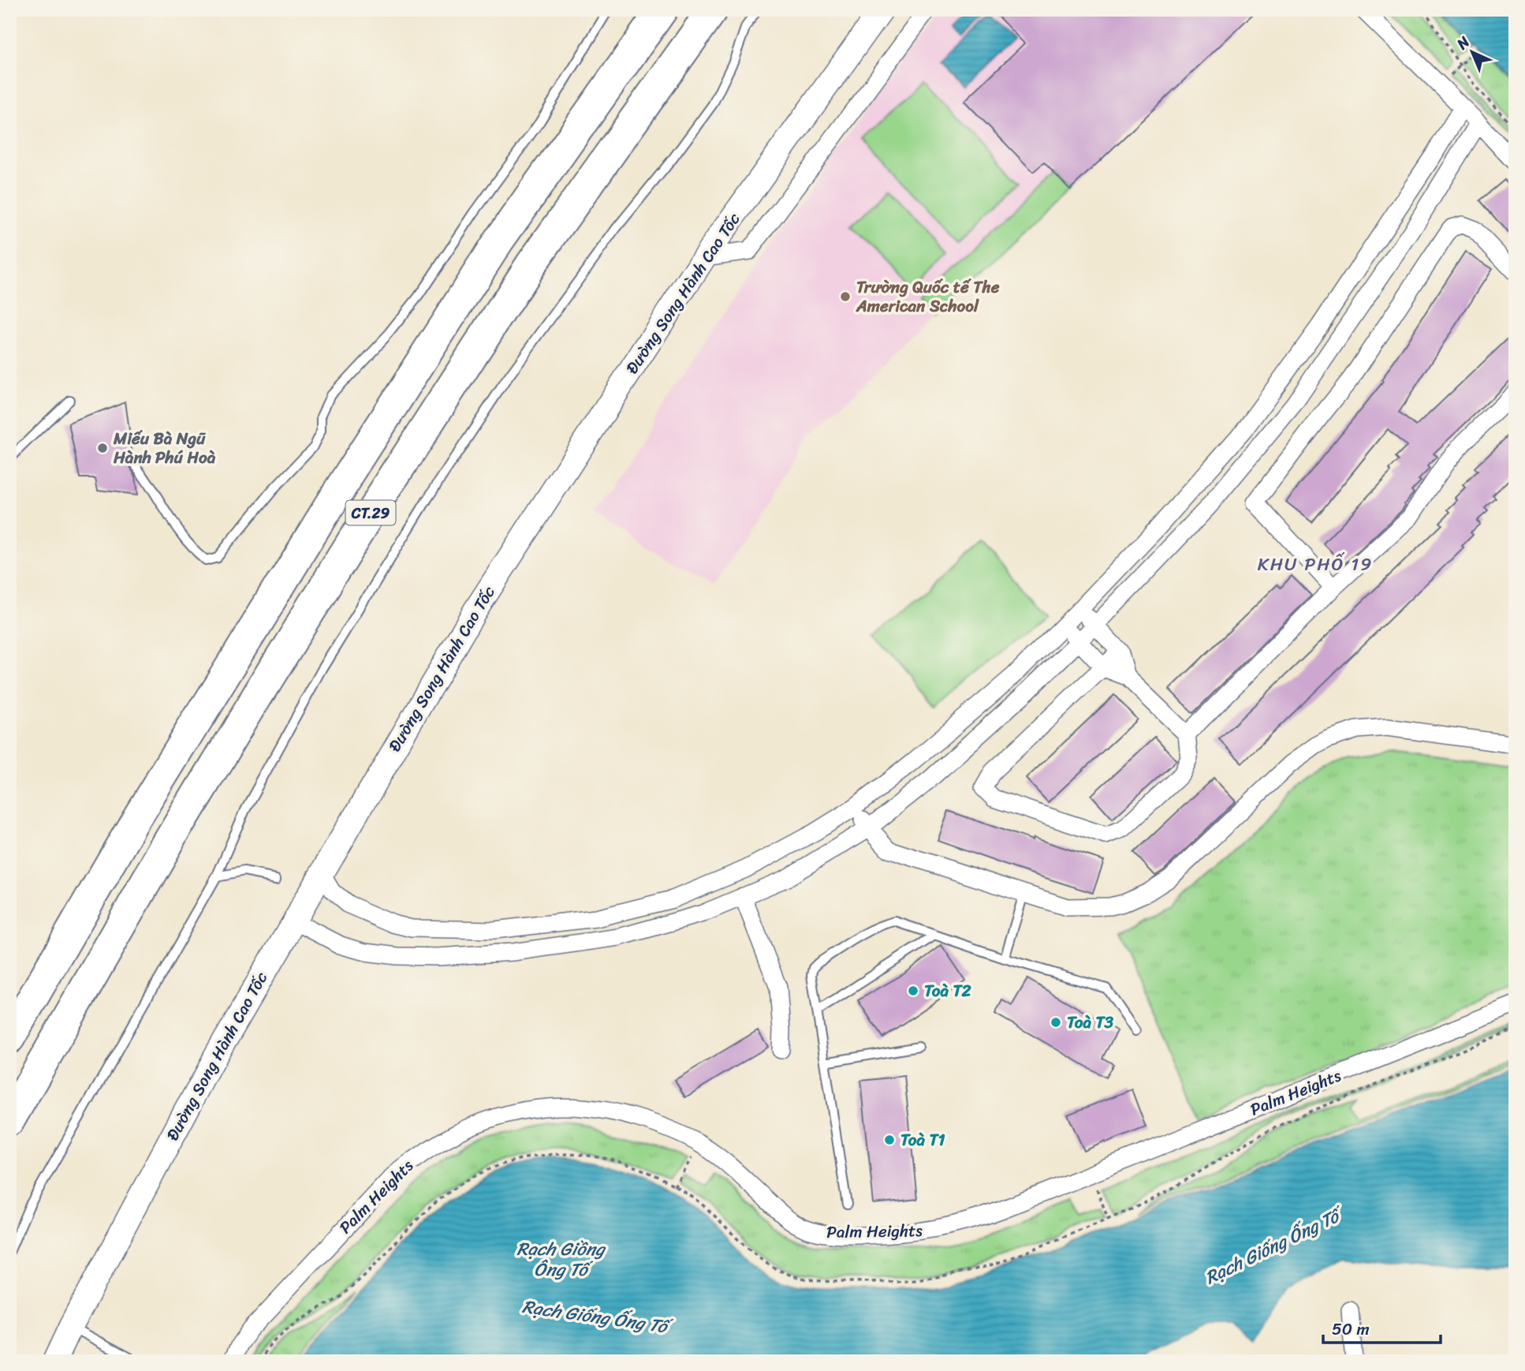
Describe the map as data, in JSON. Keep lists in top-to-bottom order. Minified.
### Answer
{"streets":{"highway":["CT.29"],"main road":["Đường Song Hành Cao Tốc"],"street":["Palm Heights"]},"districts":["KHU PHỐ 19"],"water":["Rạch Giống Ống Tố","Rạch Giồng Ông Tố"],"places":["Trường Quốc tế The American School","Miếu Bà Ngũ Hành Phú Hoà","Toà T2","Toà T3","Toà T1"],"scale_bar":"50 m","north":"top left"}
